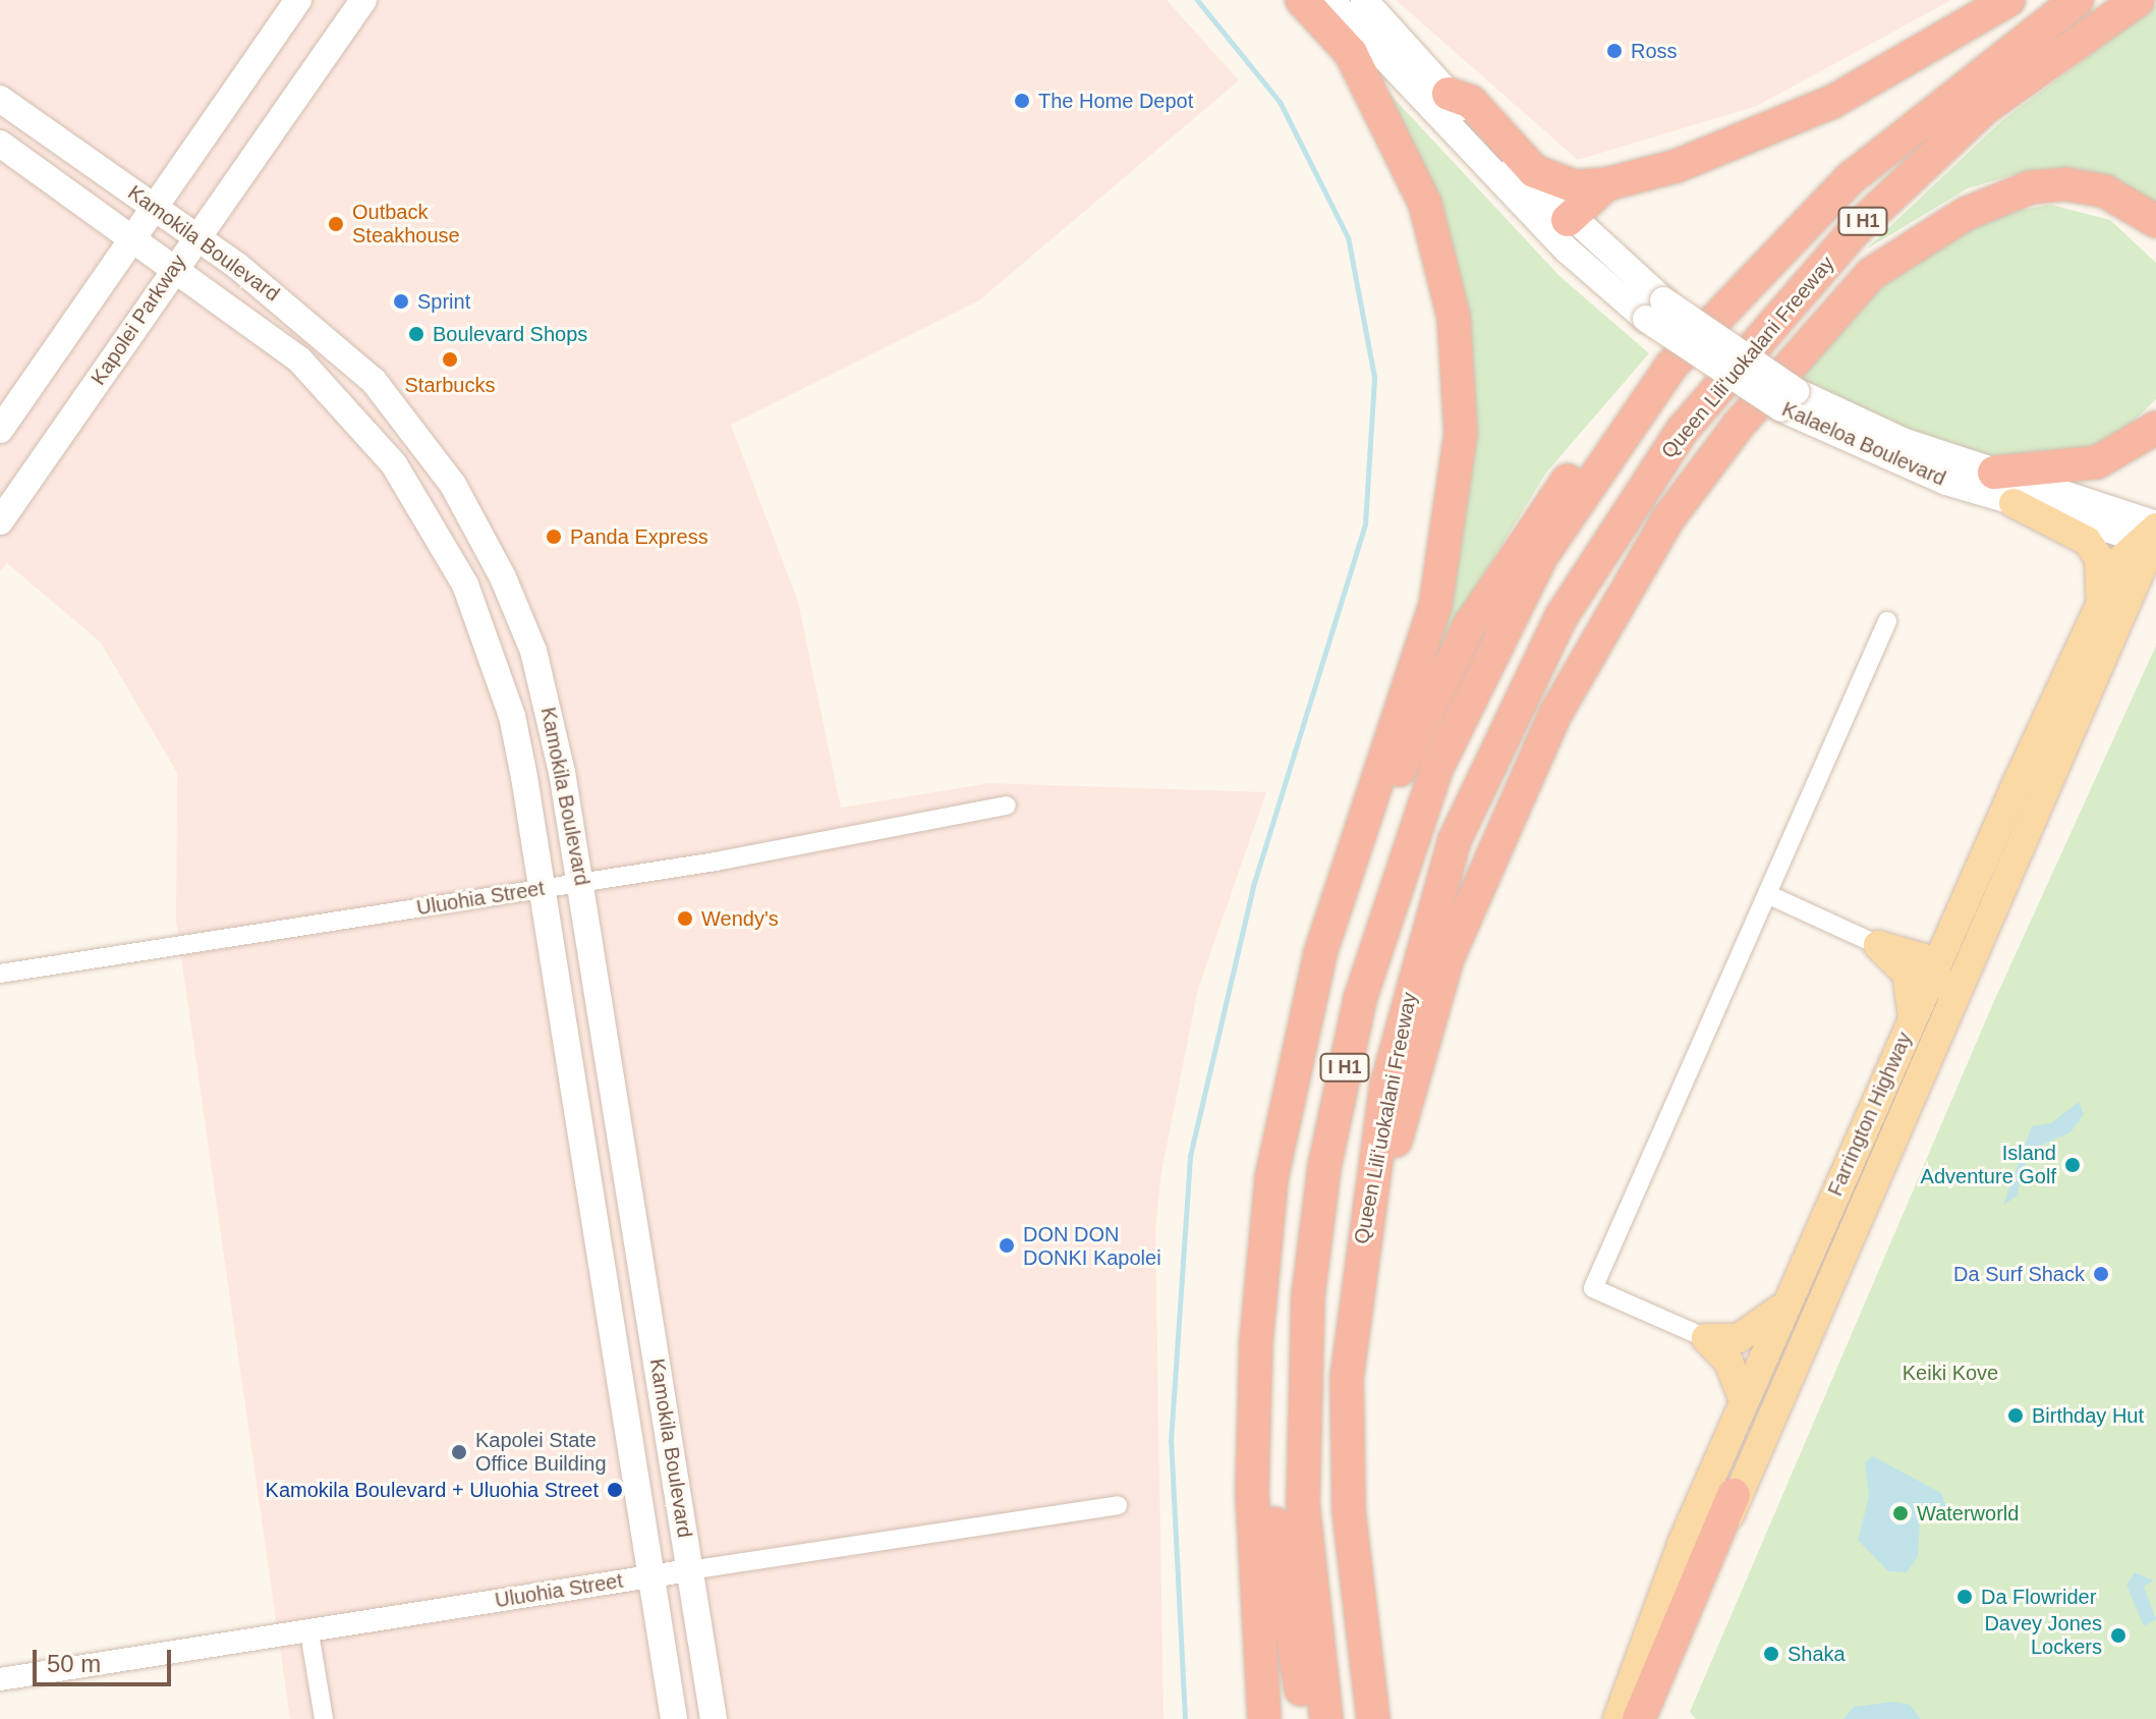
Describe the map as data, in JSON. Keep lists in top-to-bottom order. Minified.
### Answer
{"streets":{"highway":["I H1","Queen Liliʻuokalani Freeway"],"main road":["Kamokila Boulevard","Kapolei Parkway","Kalaeloa Boulevard","Farrington Highway"],"street":["Uluohia Street"]},"crossings":[["Kamokila Boulevard","Kapolei Parkway"],["Kamokila Boulevard","Uluohia Street"],["Kalaeloa Boulevard","Farrington Highway"]],"parks":["Keiki Kove"],"places":["Ross","The Home Depot","Outback Steakhouse","Sprint","Boulevard Shops","Starbucks","Panda Express","Wendy's","Island Adventure Golf","DON DON DONKI Kapolei","Da Surf Shack","Birthday Hut","Kapolei State Office Building","Kamokila Boulevard + Uluohia Street","Waterworld","Da Flowrider","Davey Jones Lockers","Shaka"],"scale_bar":"50 m"}
